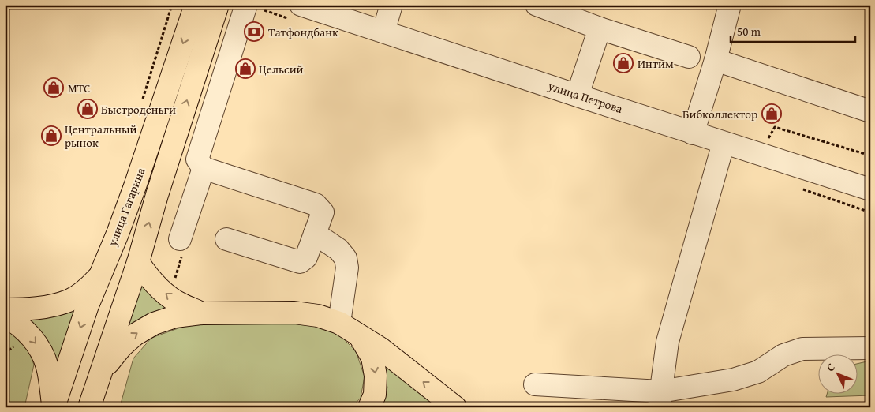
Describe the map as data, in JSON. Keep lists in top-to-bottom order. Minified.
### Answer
{"streets":{"main road":["улица Гагарина"],"street":["улица Петрова"]},"places":{"bank":["Татфондбанк"],"shop":["Интим","Цельсий","МТС","Быстроденьги","Бибколлектор","Центральный рынок"]},"scale_bar":"50 m","north":"top left"}
